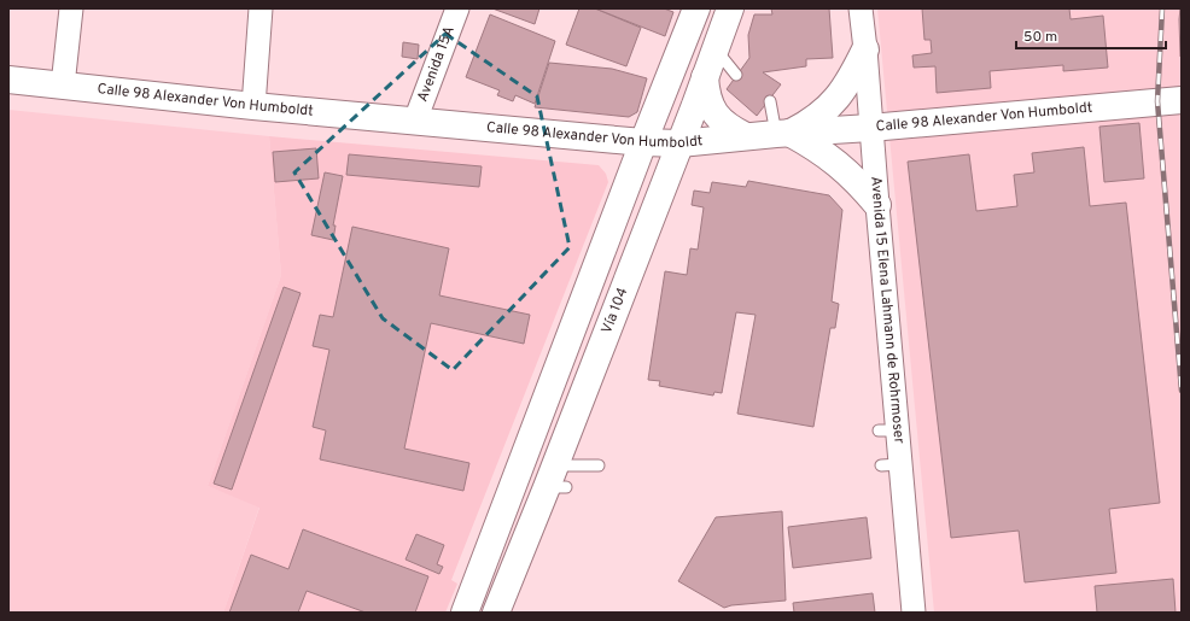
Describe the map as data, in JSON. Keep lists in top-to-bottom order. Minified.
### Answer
{"streets":{"street":["Avenida 15A","Calle 98 Alexander Von Humboldt","Vía 104","Avenida 15 Elena Lahmann de Rohrmoser"]},"crossings":[["Avenida 15A","Calle 98 Alexander Von Humboldt"],["Calle 98 Alexander Von Humboldt","Vía 104"],["Calle 98 Alexander Von Humboldt","Avenida 15 Elena Lahmann de Rohrmoser"]],"scale_bar":"50 m"}
